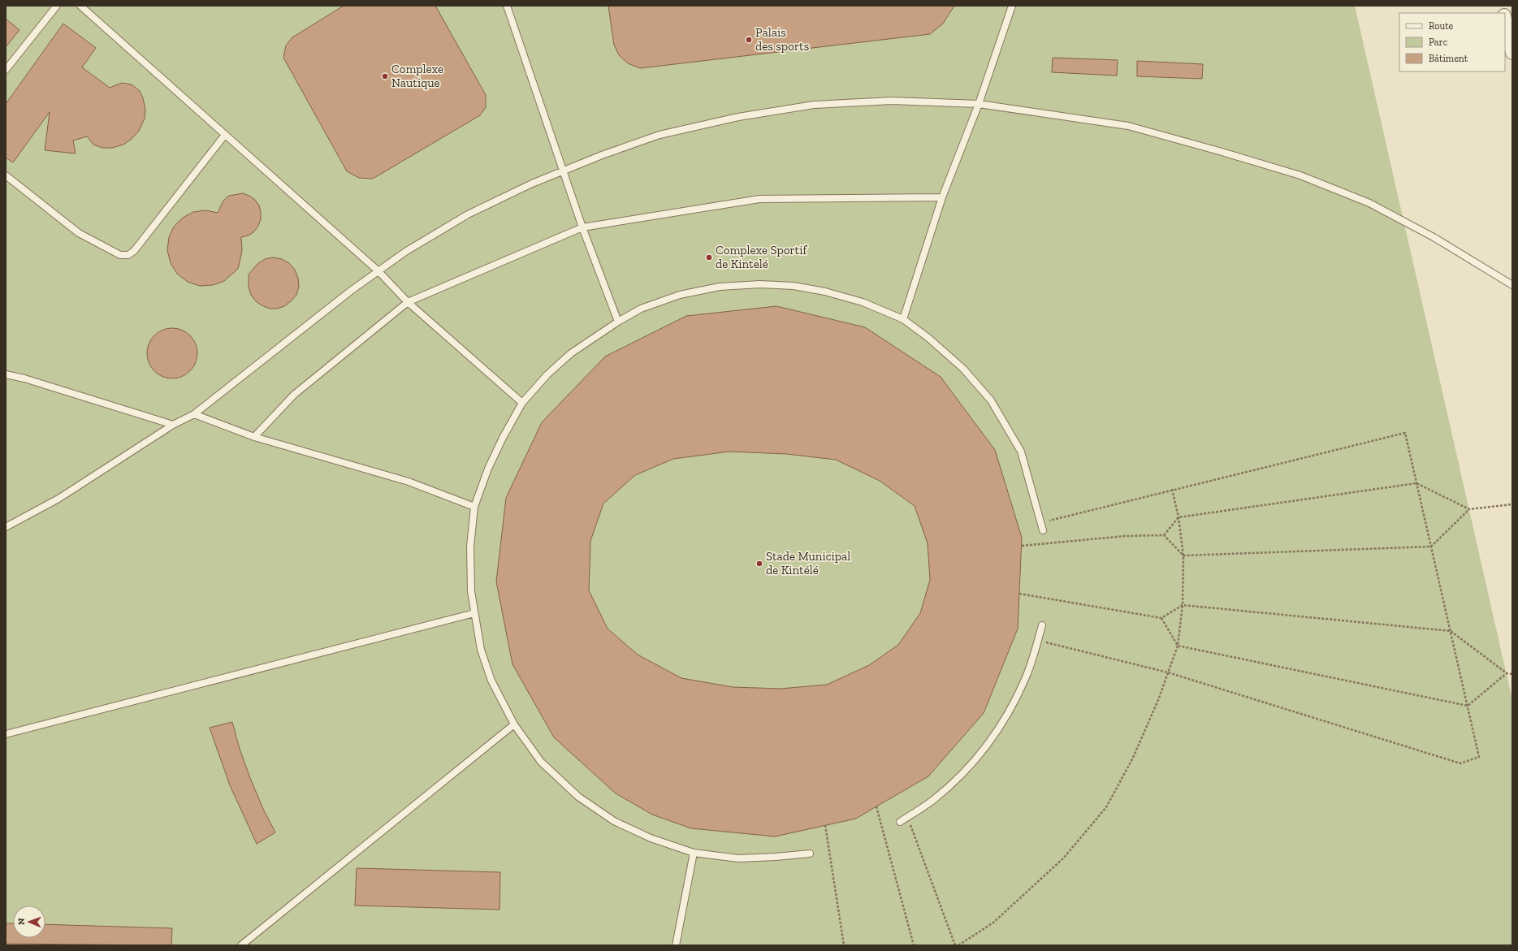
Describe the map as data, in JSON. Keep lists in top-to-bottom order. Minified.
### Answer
{"places":["Palais des sports","Complexe Nautique","Complexe Sportif de Kintelé","Stade Municipal de Kintélé"],"legend":["Route","Parc","Bâtiment"],"north":"left"}
